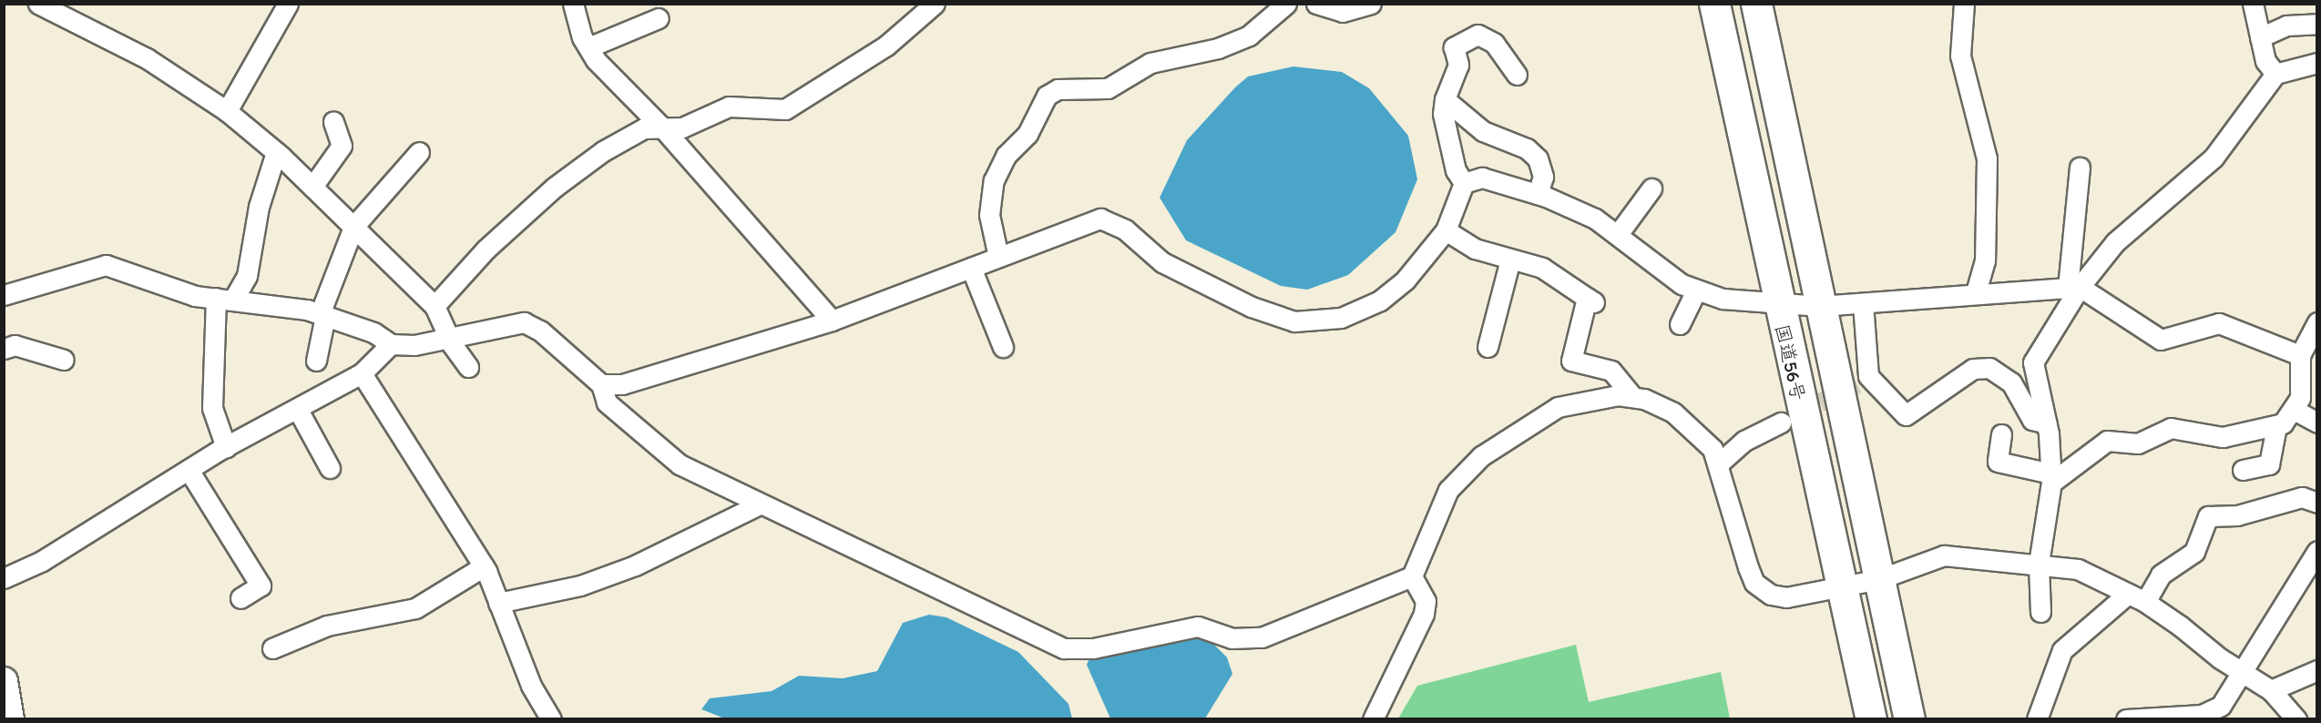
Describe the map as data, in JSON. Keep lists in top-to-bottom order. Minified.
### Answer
{"streets":{"highway":["国道56号"]}}
